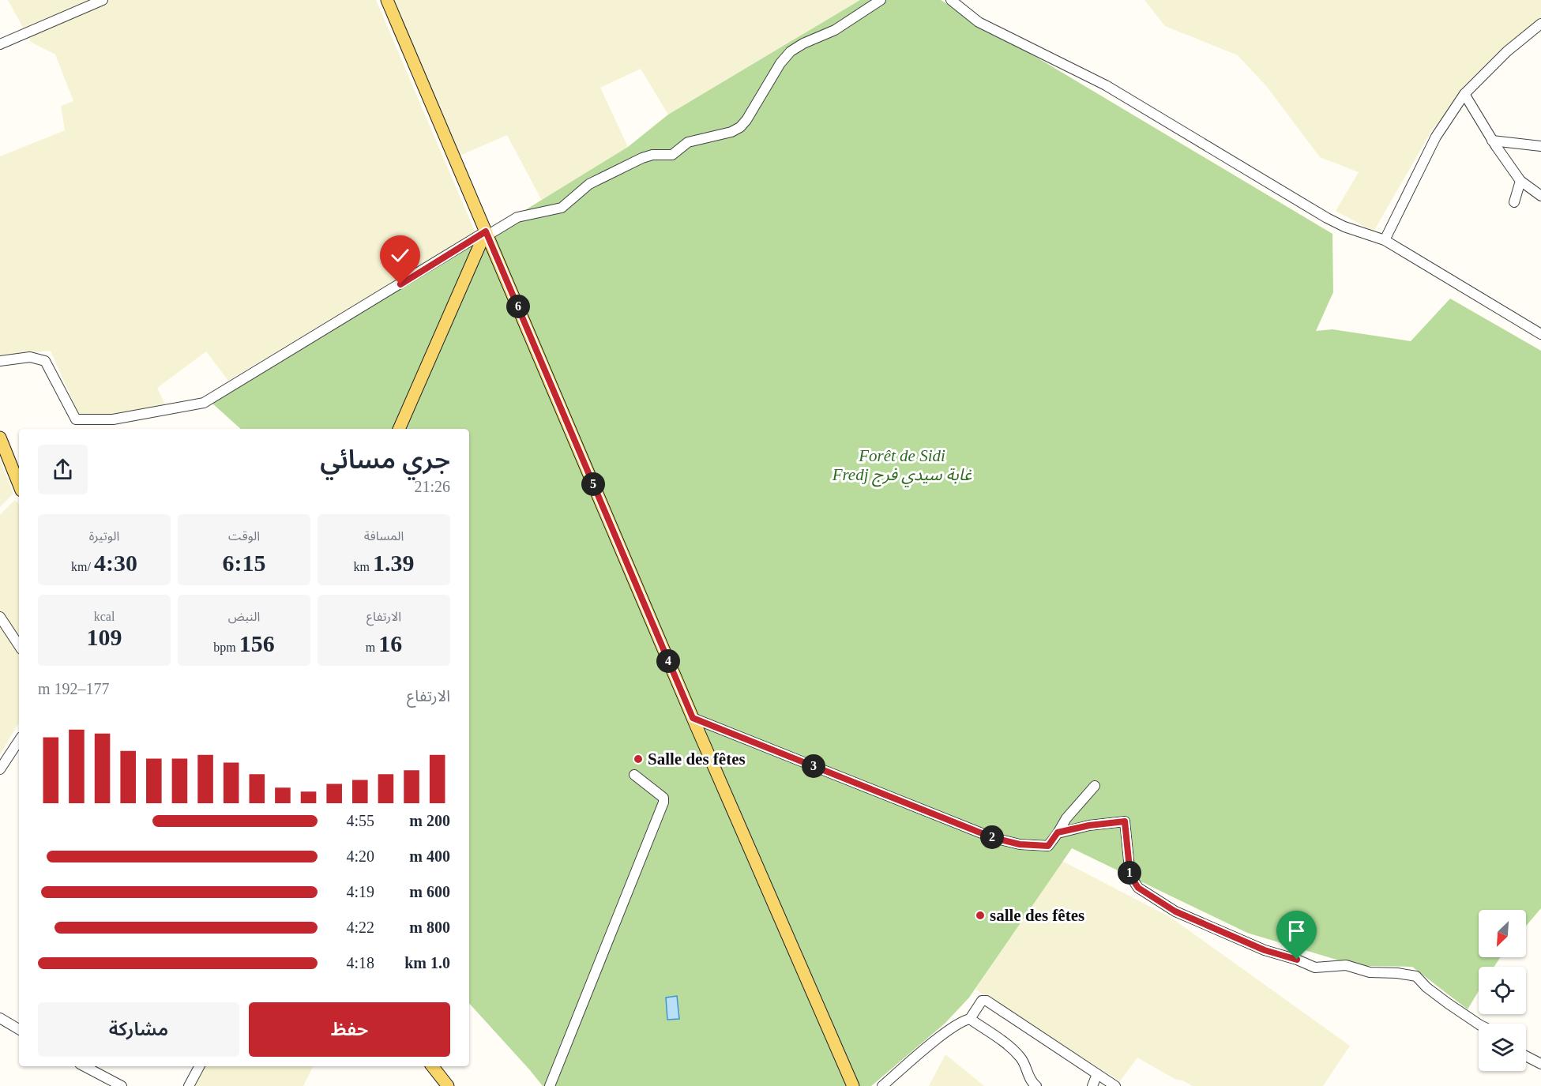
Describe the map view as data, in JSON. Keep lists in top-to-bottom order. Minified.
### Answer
{"parks":["Forêt de Sidi Fredj غابة سيدي فرج"],"places":["Salle des fêtes","salle des fêtes"],"north":"bottom left","page":{"pins":["6","5","4","3","2","1"],"heading":["جري مسائي","21:26"],"stats":[["المسافة","1.39 km"],["الوقت","6:15"],["الوتيرة","4:30 /km"],["الارتفاع","16 m"],["النبض","156 bpm"],["kcal","109"]],"chart":["الارتفاع","177–192 m"],"list":[{"name":"200 m","note":"4:55"},{"name":"400 m","note":"4:20"},{"name":"600 m","note":"4:19"},{"name":"800 m","note":"4:22"},{"name":"1.0 km","note":"4:18"}],"buttons":["حفظ","مشاركة"]}}
